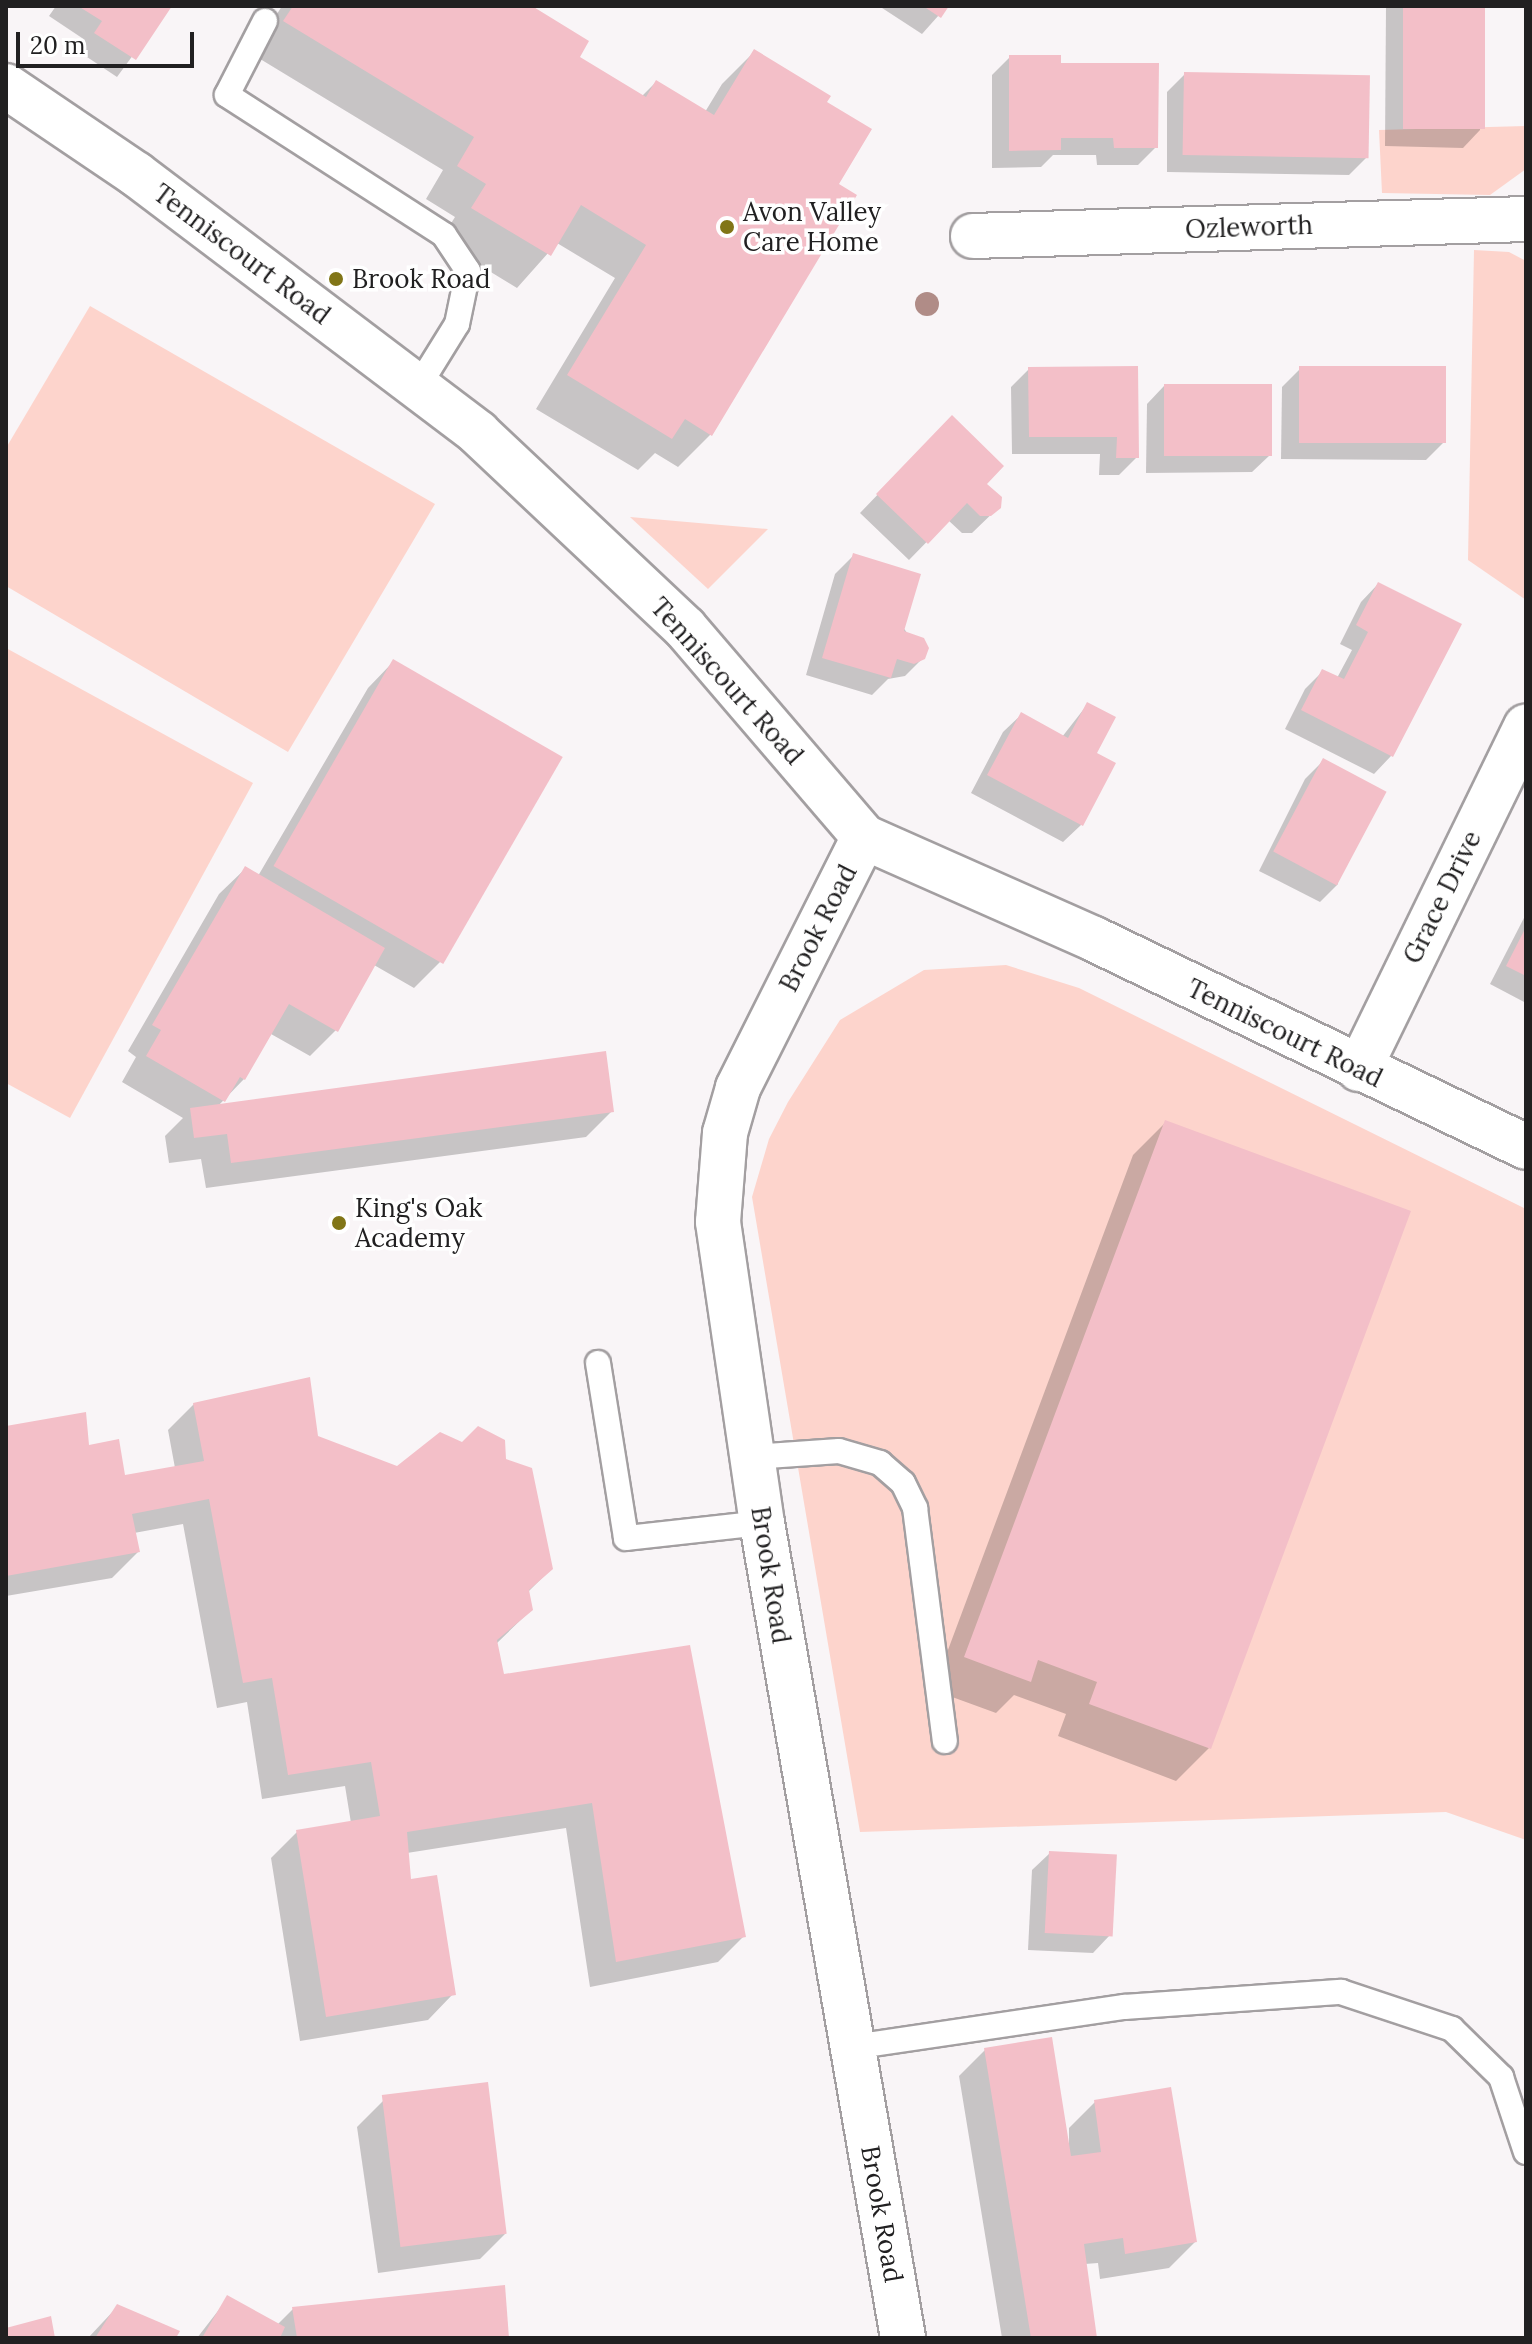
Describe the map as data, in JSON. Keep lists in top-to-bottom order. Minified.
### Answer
{"streets":{"street":["Ozleworth","Tenniscourt Road","Grace Drive","Brook Road"]},"crossings":[["Tenniscourt Road","Grace Drive"],["Tenniscourt Road","Brook Road"]],"places":["Avon Valley Care Home","Brook Road","King's Oak Academy"],"scale_bar":"20 m"}
